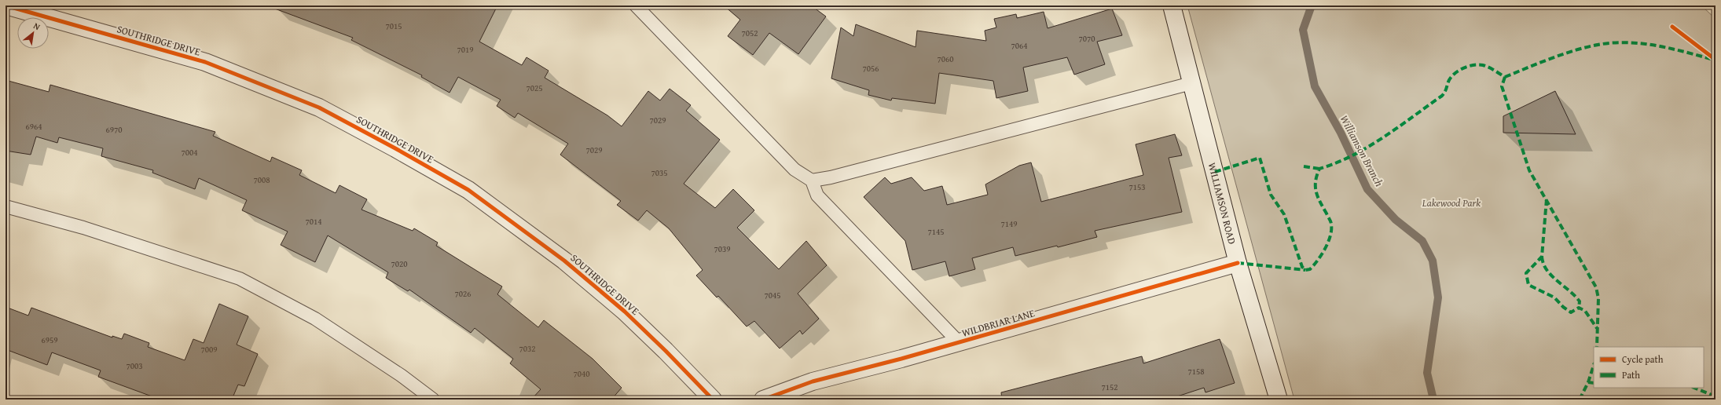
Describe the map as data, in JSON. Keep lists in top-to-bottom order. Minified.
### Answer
{"streets":{"street":["SOUTHRIDGE DRIVE","WILLIAMSON ROAD","WILDBRIAR LANE"]},"crossings":[["WILLIAMSON ROAD","WILDBRIAR LANE"]],"water":["Williamson Branch"],"parks":["Lakewood Park"],"house_numbers":["7015","7052","7070","7064","7019","7060","7056","7025","7029","6964","6970","7029","7004","7035","7008","7153","7014","7149","7145","7039","7020","7026","7045","6959","7032","7009","7003","7158","7040","7152"],"legend":["Cycle path","Path"],"north":"top right"}
